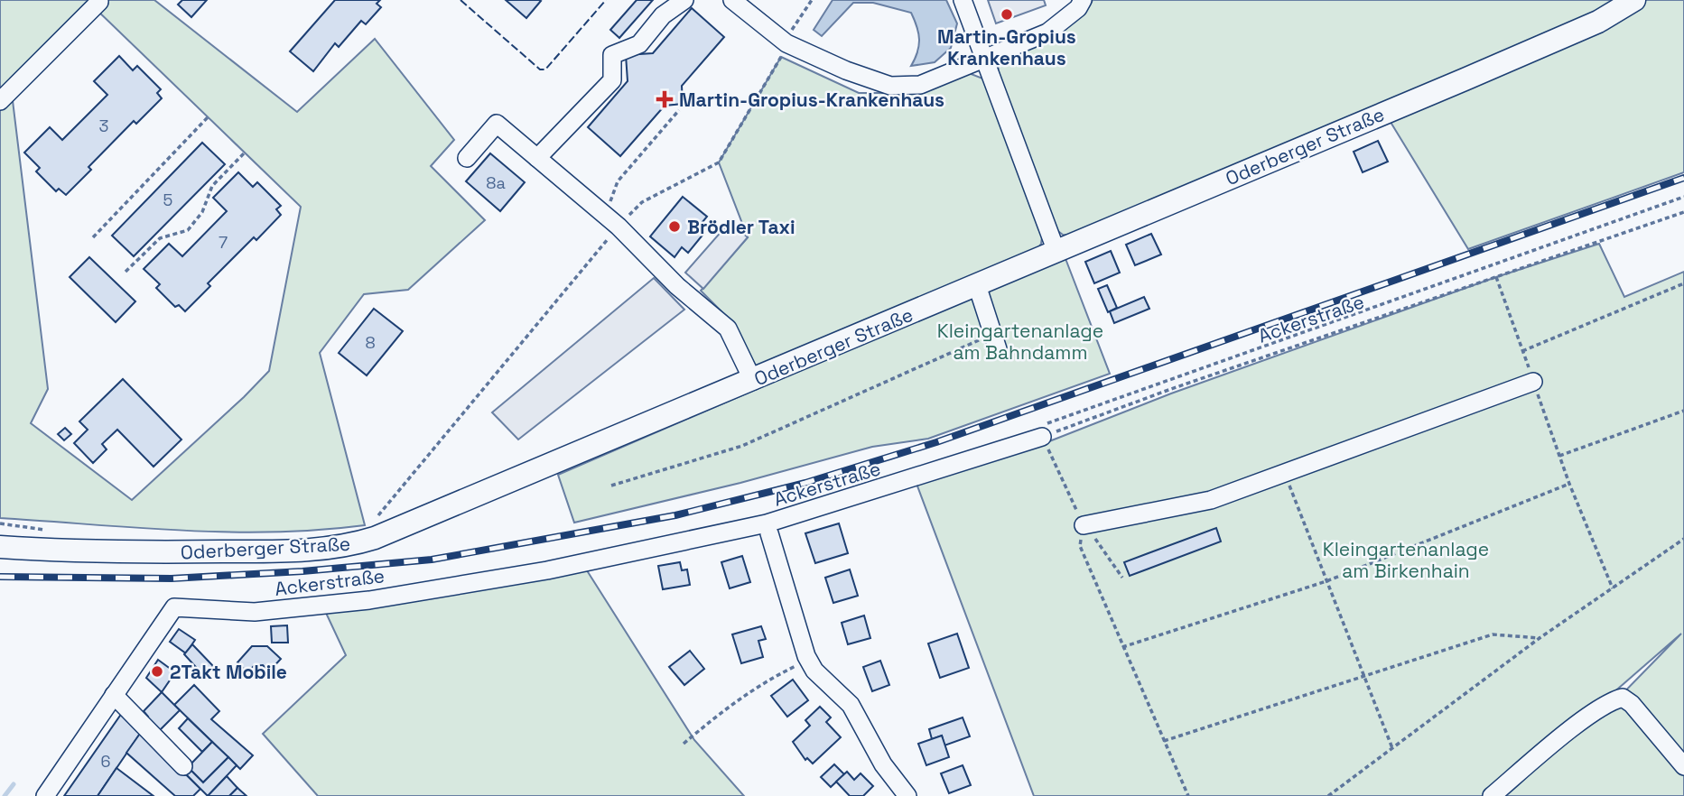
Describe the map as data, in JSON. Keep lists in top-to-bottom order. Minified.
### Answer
{"streets":{"main road":["Oderberger Straße"],"street":["Ackerstraße"]},"parks":["Kleingartenanlage am Bahndamm","Kleingartenanlage am Birkenhain"],"places":{"other":["Martin-Gropius Krankenhaus","Brödler Taxi","2Takt Mobile"],"health":["Martin-Gropius-Krankenhaus"]},"house_numbers":["3","8a","5","7","8","6"]}
